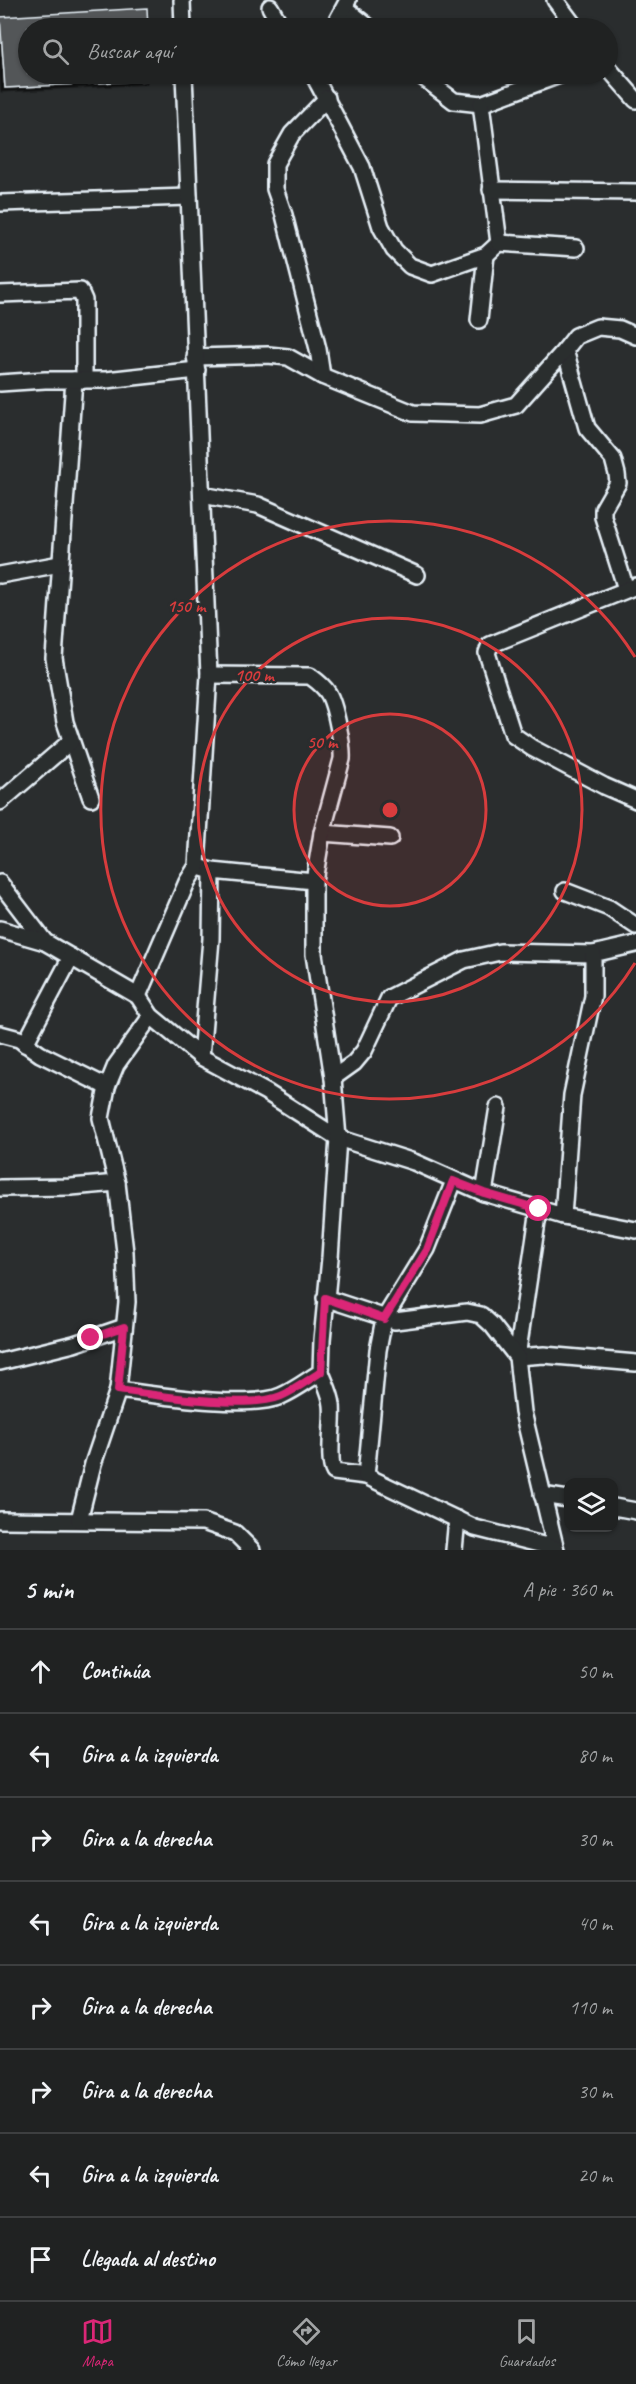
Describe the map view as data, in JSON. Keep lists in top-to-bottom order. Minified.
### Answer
{"page":{"search":"Buscar aquí","heading":["5 min","A pie · 360 m"],"list":[["Continúa","50 m"],["Gira a la izquierda","80 m"],["Gira a la derecha","30 m"],["Gira a la izquierda","40 m"],["Gira a la derecha","110 m"],["Gira a la derecha","30 m"],["Gira a la izquierda","20 m"],"Llegada al destino"],"nav":["Mapa","Cómo llegar","Guardados"]},"rings":["150 m","100 m","50 m"]}
